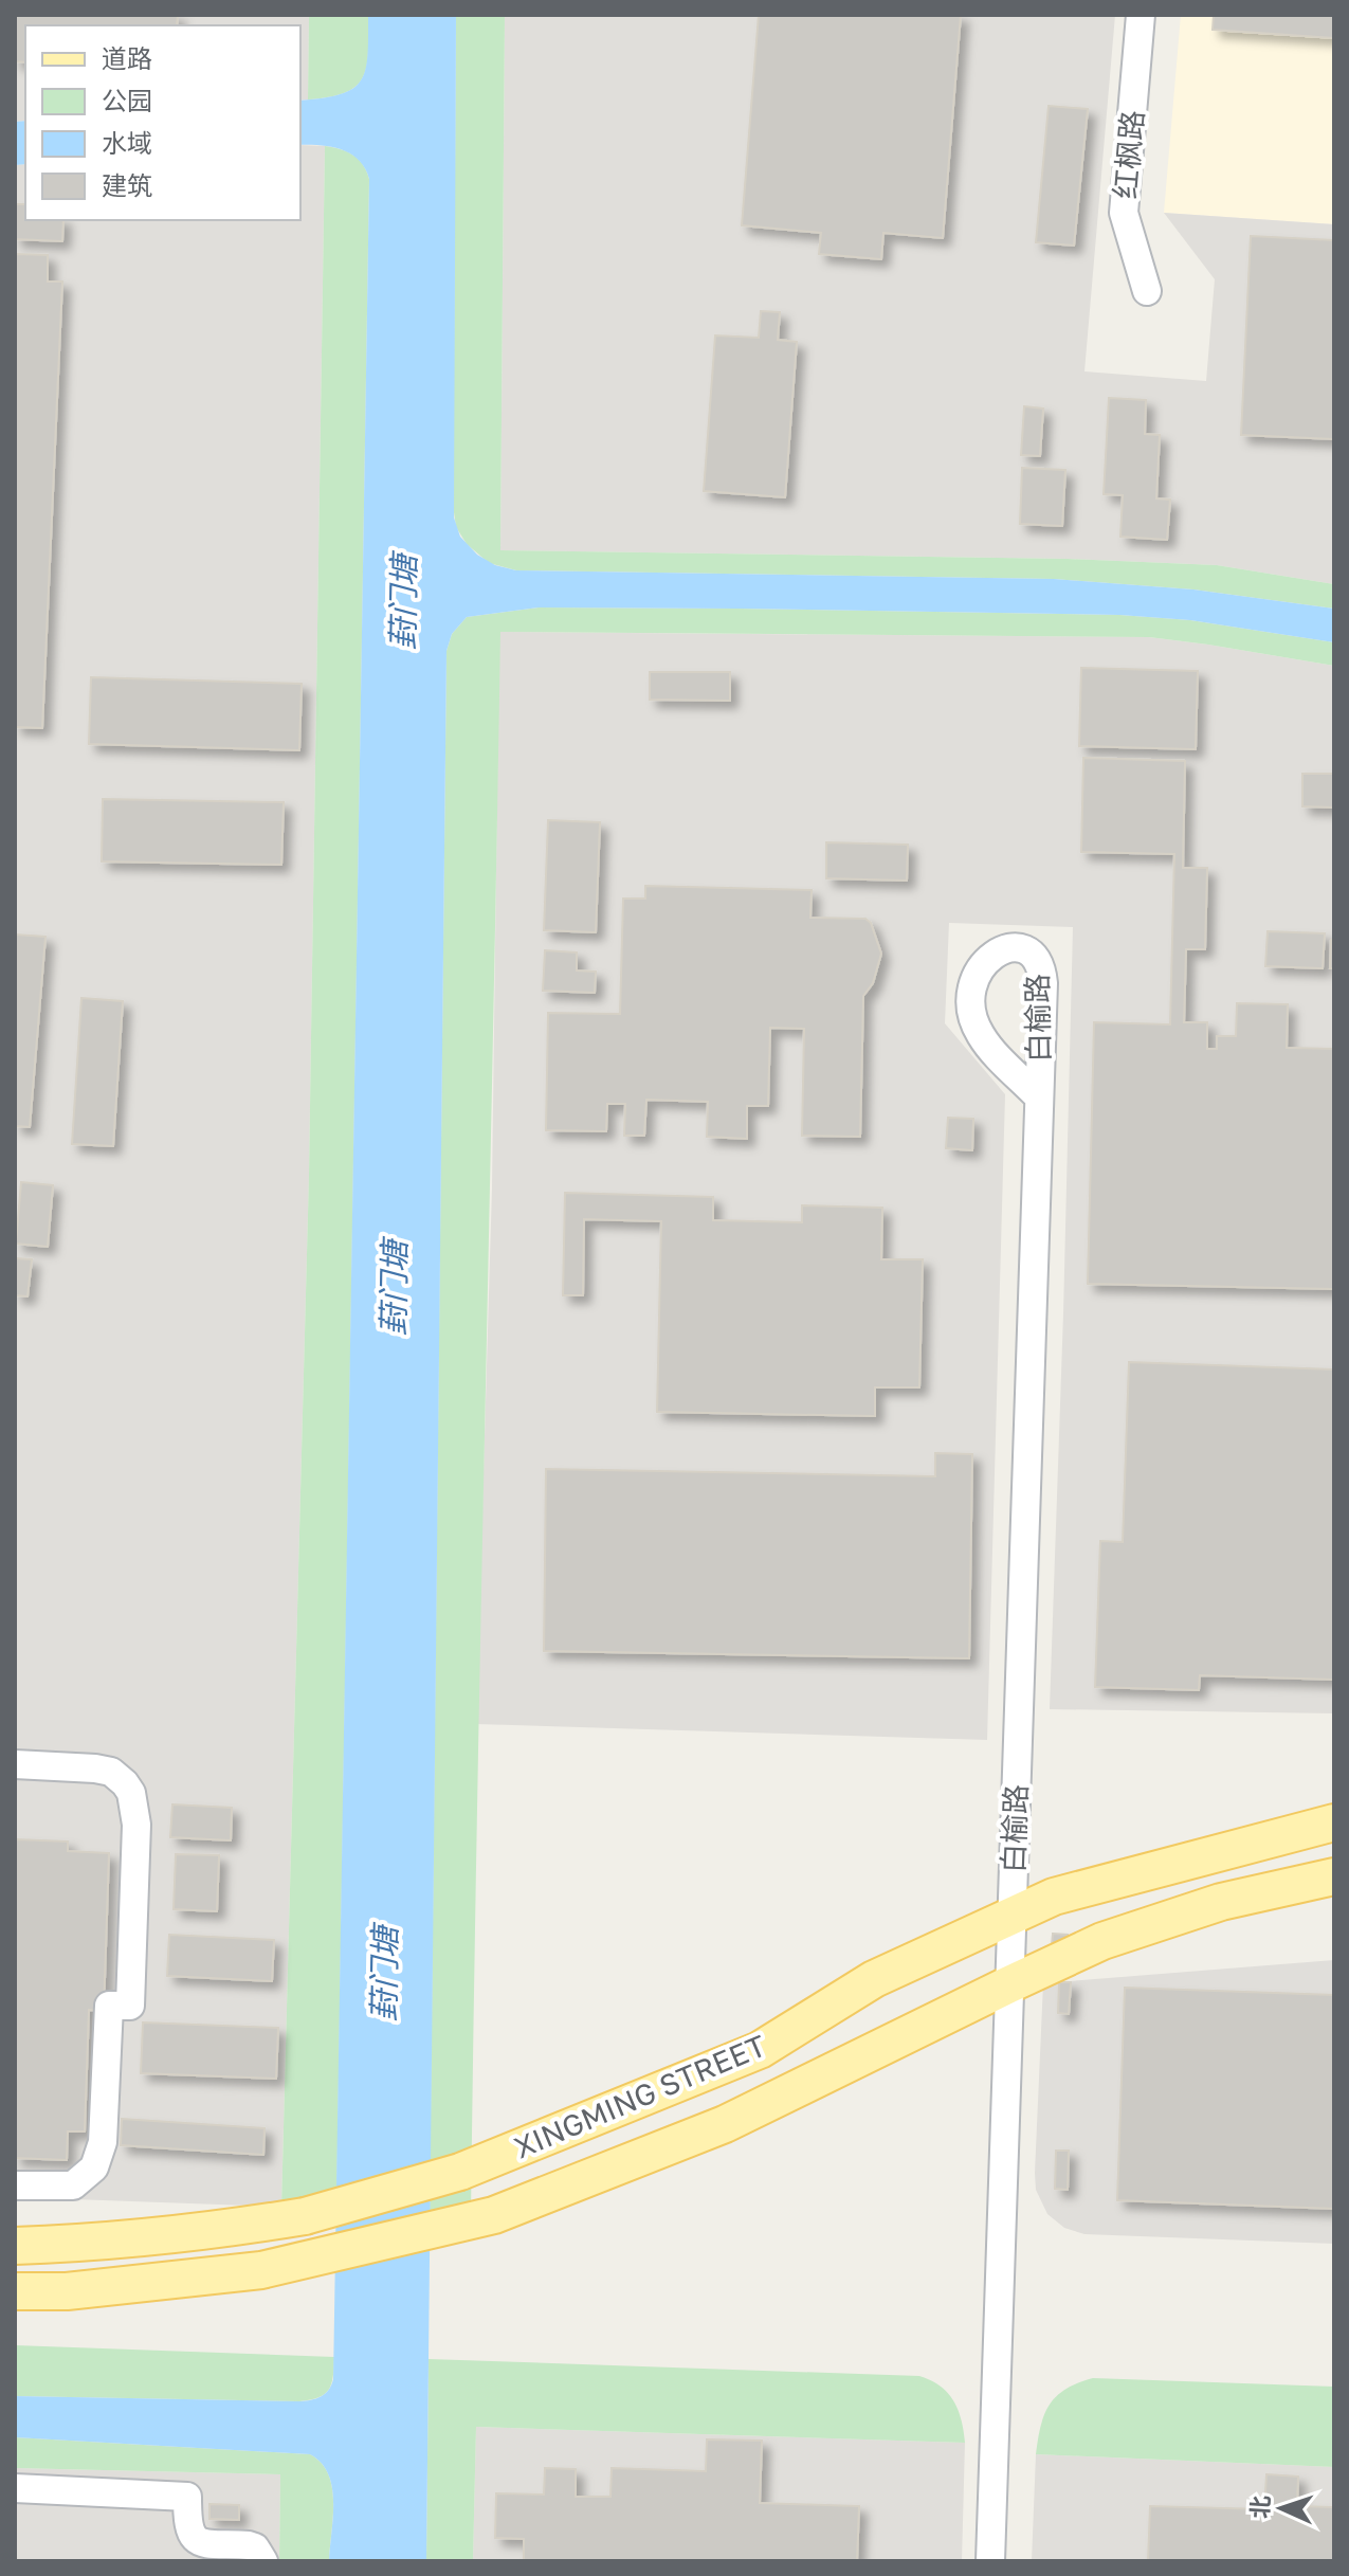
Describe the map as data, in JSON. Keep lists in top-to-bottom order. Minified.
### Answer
{"streets":{"main road":["XINGMING STREET"],"street":["红枫路","白榆路"]},"crossings":[["白榆路","XINGMING STREET"]],"water":["葑门塘"],"legend":["道路","公园","水域","建筑"],"north":"left"}
